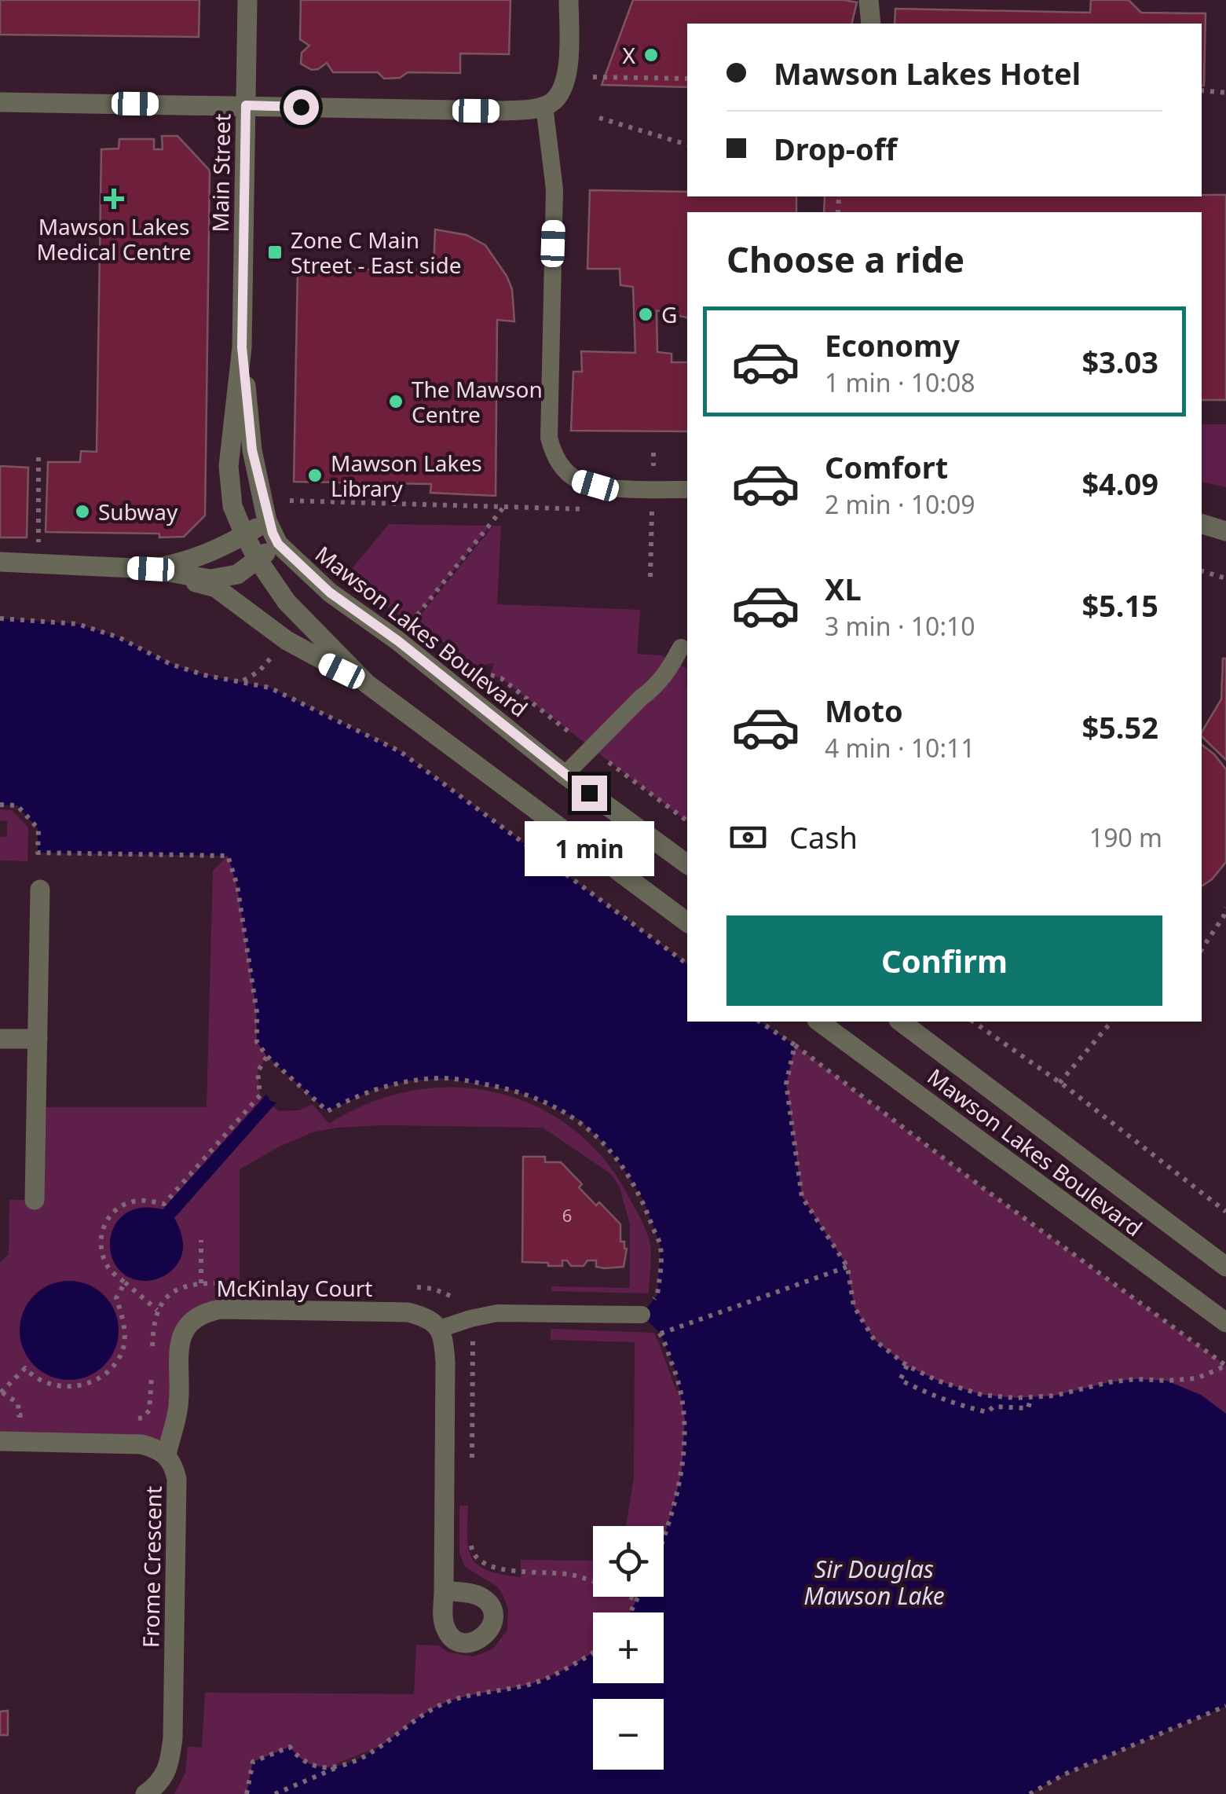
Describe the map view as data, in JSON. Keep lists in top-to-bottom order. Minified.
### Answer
{"streets":{"street":["Main Street","Mawson Lakes Boulevard","McKinlay Court","Frome Crescent"]},"crossings":[["Main Street","Mawson Lakes Boulevard"],["McKinlay Court","Frome Crescent"]],"water":["Sir Douglas Mawson Lake"],"places":{"other":["X","G","The Mawson Centre","Mawson Lakes Library","Subway"],"health":["Mawson Lakes Medical Centre"],"transit":["Zone C Main Street - East side"]},"house_numbers":["6"],"page":{"banner":["Mawson Lakes Hotel","Drop-off"],"heading":"Choose a ride","list":[{"name":"Economy","note":"1 min · 10:08","value":"$3.03"},{"name":"Comfort","note":"2 min · 10:09","value":"$4.09"},{"name":"XL","note":"3 min · 10:10","value":"$5.15"},{"name":"Moto","note":"4 min · 10:11","value":"$5.52"}],"pay":["Cash","190 m"],"bubble":"1 min","buttons":"Confirm","map_buttons":["+","−"]}}
